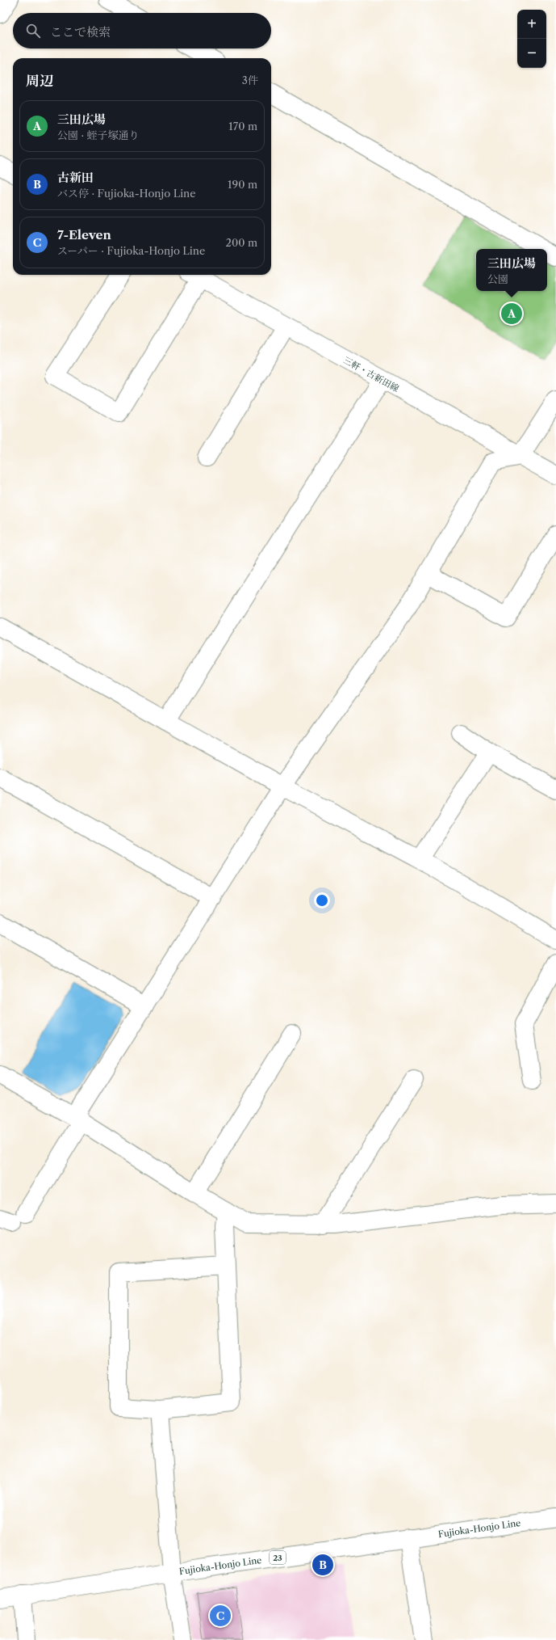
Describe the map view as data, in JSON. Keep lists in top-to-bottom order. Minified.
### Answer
{"streets":{"street":["三軒・古新田線","Fujioka-Honjo Line","23"]},"page":{"map_buttons":["+","−"],"search":"ここで検索","heading":["周辺","3件"],"list":[{"mark":"A","name":"三田広場","note":"公園 · 蛭子塚通り","value":"170 m"},{"mark":"B","name":"古新田","note":"バス停 · Fujioka-Honjo Line","value":"190 m"},{"mark":"C","name":"7-Eleven","note":"スーパー · Fujioka-Honjo Line","value":"200 m"}],"popup":["三田広場","公園"],"pins":["A","B","C"]}}
